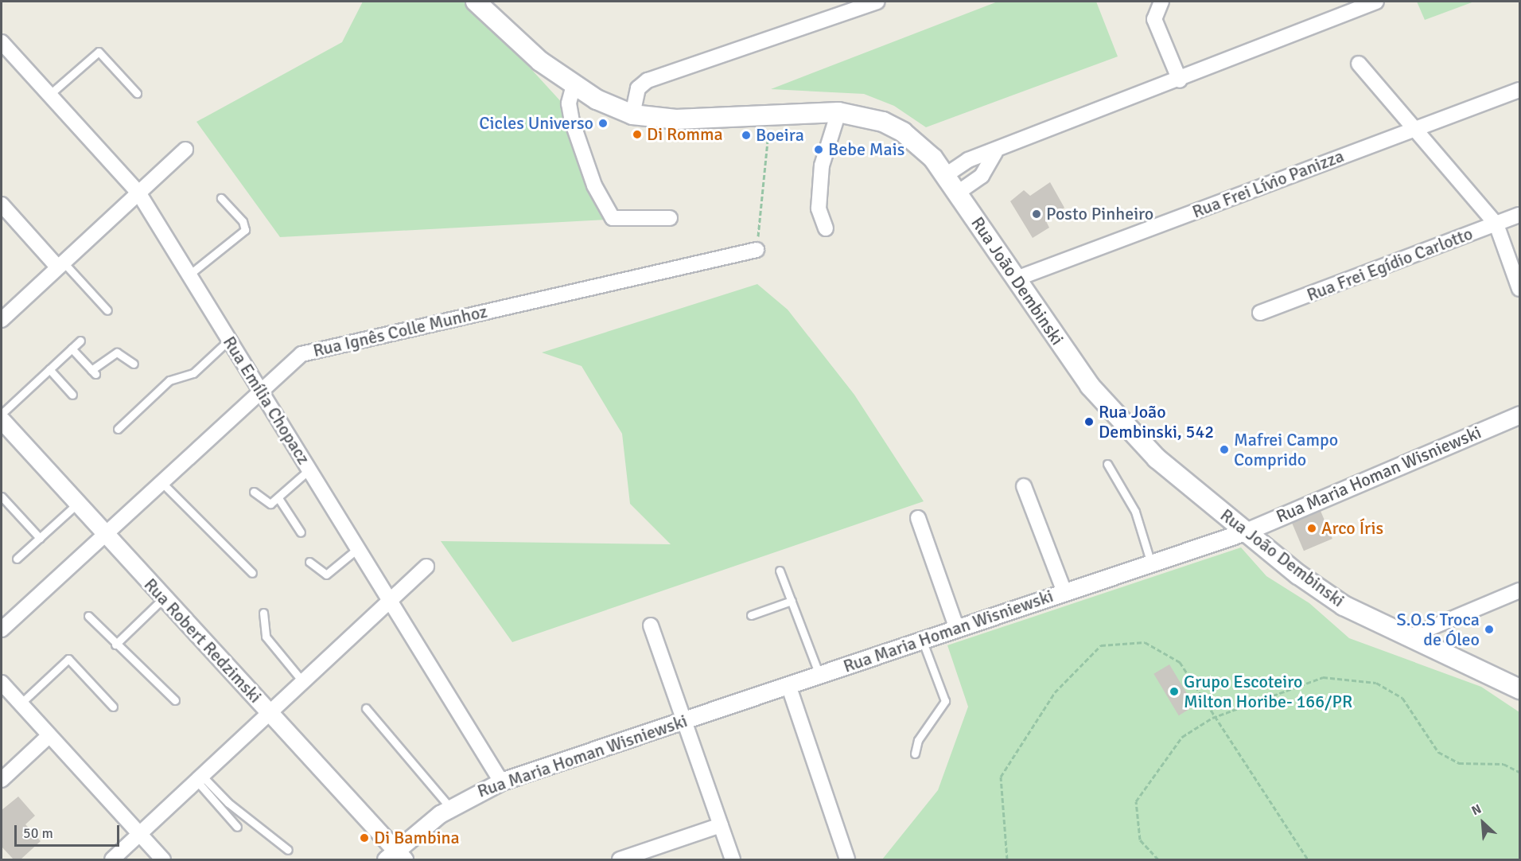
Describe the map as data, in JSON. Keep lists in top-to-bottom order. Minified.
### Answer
{"streets":{"main road":["Rua João Dembinski"],"street":["Rua Frei Lívio Panizza","Rua Frei Egídio Carlotto","Rua Ignês Colle Munhoz","Rua Emília Chopacz","Rua Maria Homan Wisniewski","Rua Robert Redzimski"]},"crossings":[["Rua Frei Lívio Panizza","Rua João Dembinski"],["Rua João Dembinski","Rua Maria Homan Wisniewski"],["Rua Ignês Colle Munhoz","Rua Emília Chopacz"],["Rua Ignês Colle Munhoz","Rua Robert Redzimski"],["Rua Emília Chopacz","Rua Maria Homan Wisniewski"],["Rua Maria Homan Wisniewski","Rua Robert Redzimski"]],"places":["Cicles Universo","Di Romma","Boeira","Bebe Mais","Posto Pinheiro","Rua João Dembinski, 542","Mafrei Campo Comprido","Arco Íris","S.O.S Troca de Óleo","Grupo Escoteiro Milton Horibe- 166/PR","Di Bambina"],"scale_bar":"50 m","north":"top left"}
